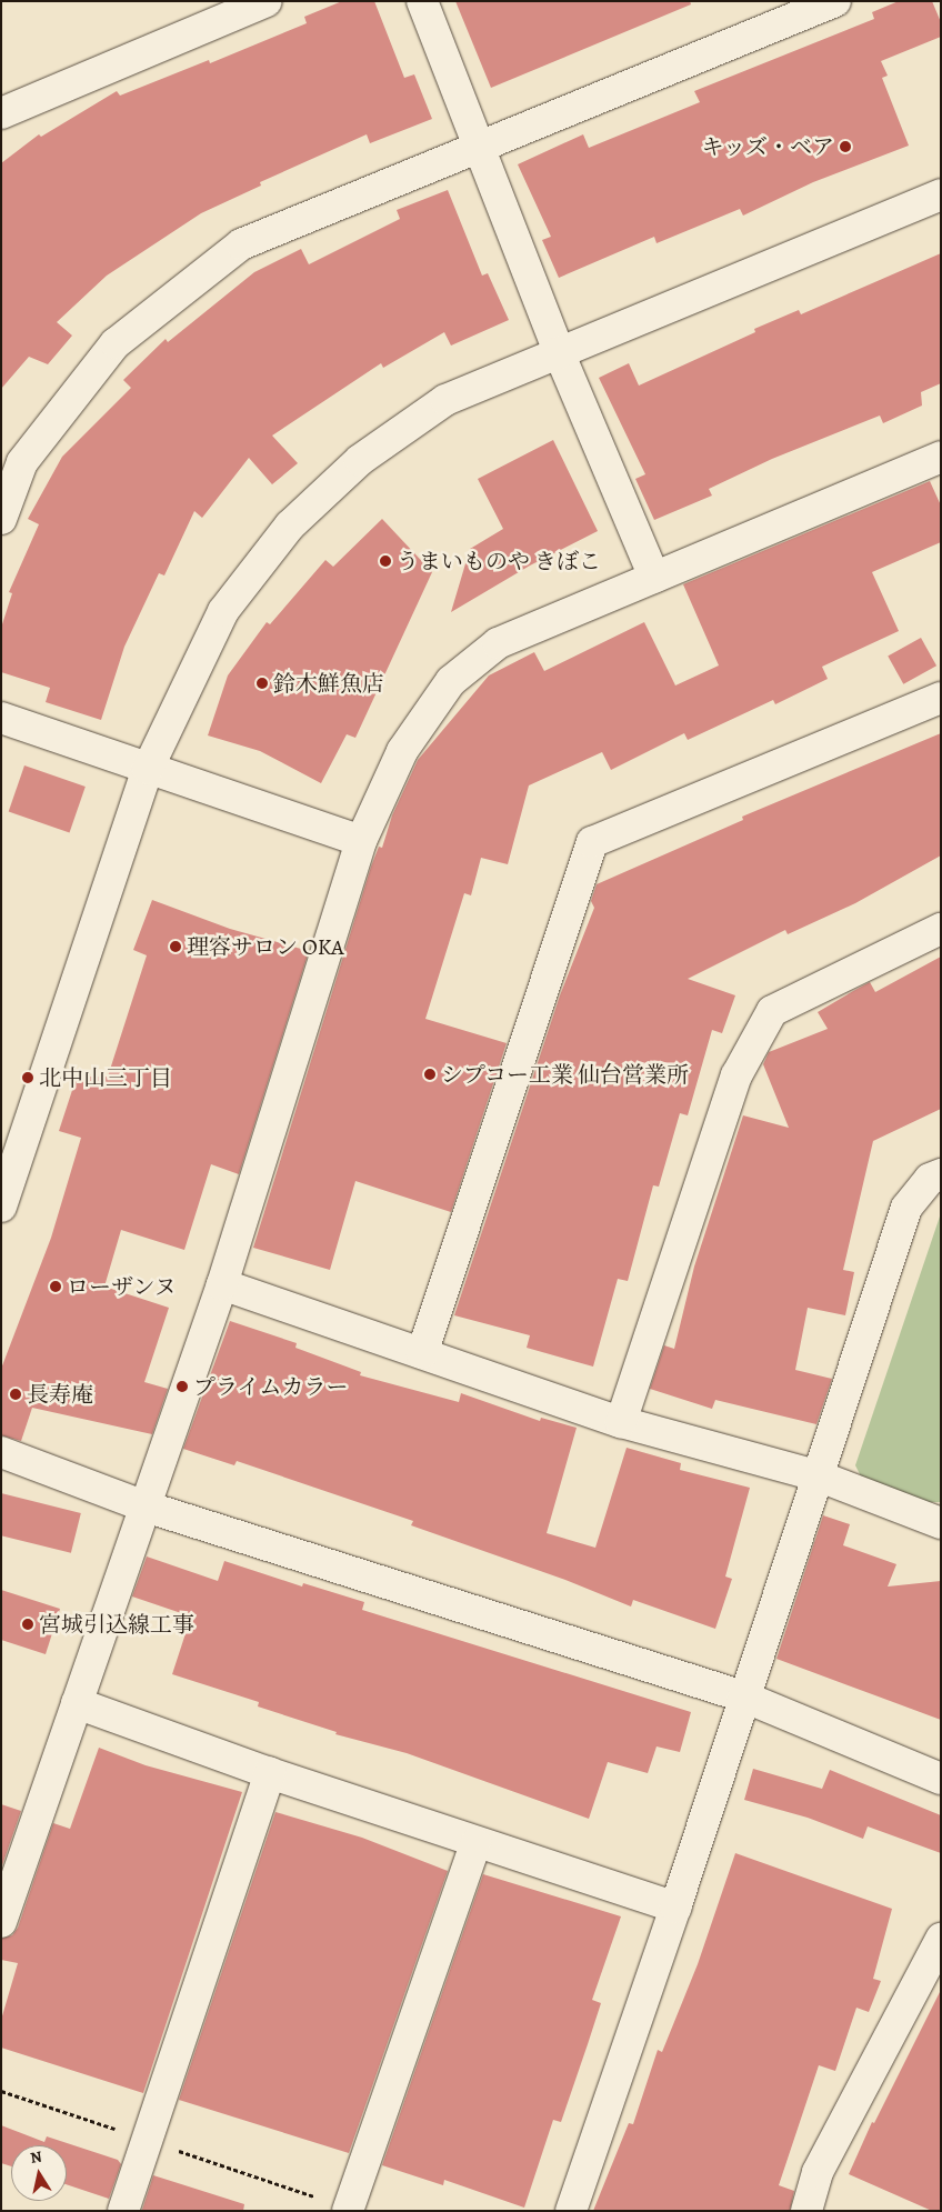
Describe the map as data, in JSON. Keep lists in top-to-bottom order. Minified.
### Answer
{"places":["キッズ・ベア","うまいものや きぼこ","鈴木鮮魚店","理容サロン OKA","シプコー工業 仙台営業所","北中山三丁目","ローザンヌ","プライムカラー","長寿庵","宮城引込線工事"],"north":"top"}
